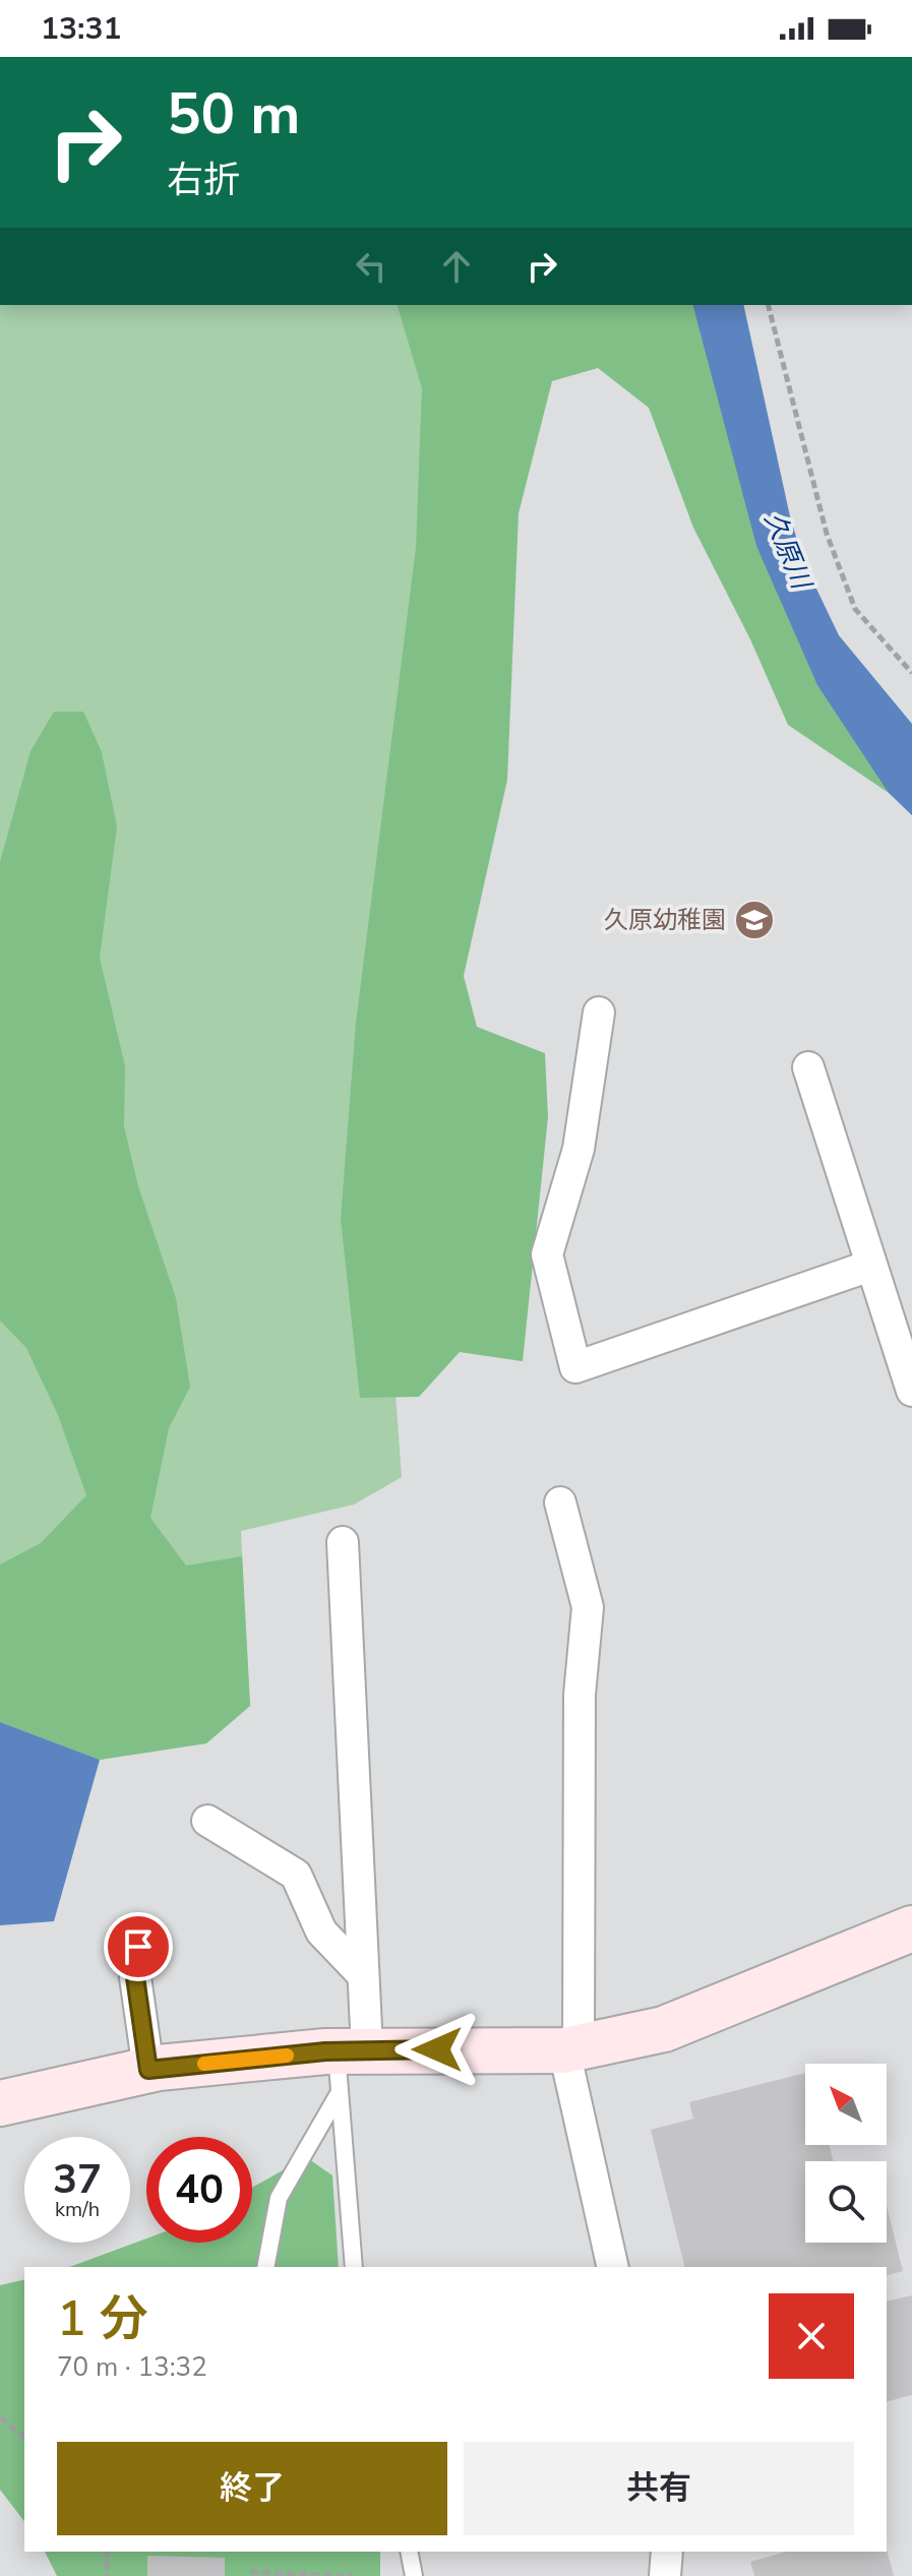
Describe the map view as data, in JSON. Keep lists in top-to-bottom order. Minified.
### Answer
{"water":["久原川"],"places":{"school or university":["久原幼稚園"]},"north":"top left","page":{"status":"13:31","turn":["50 m","右折"],"speed":"37 km/h","limit":"40","heading":["1 分","70 m · 13:32"],"buttons":["終了","共有"]}}
